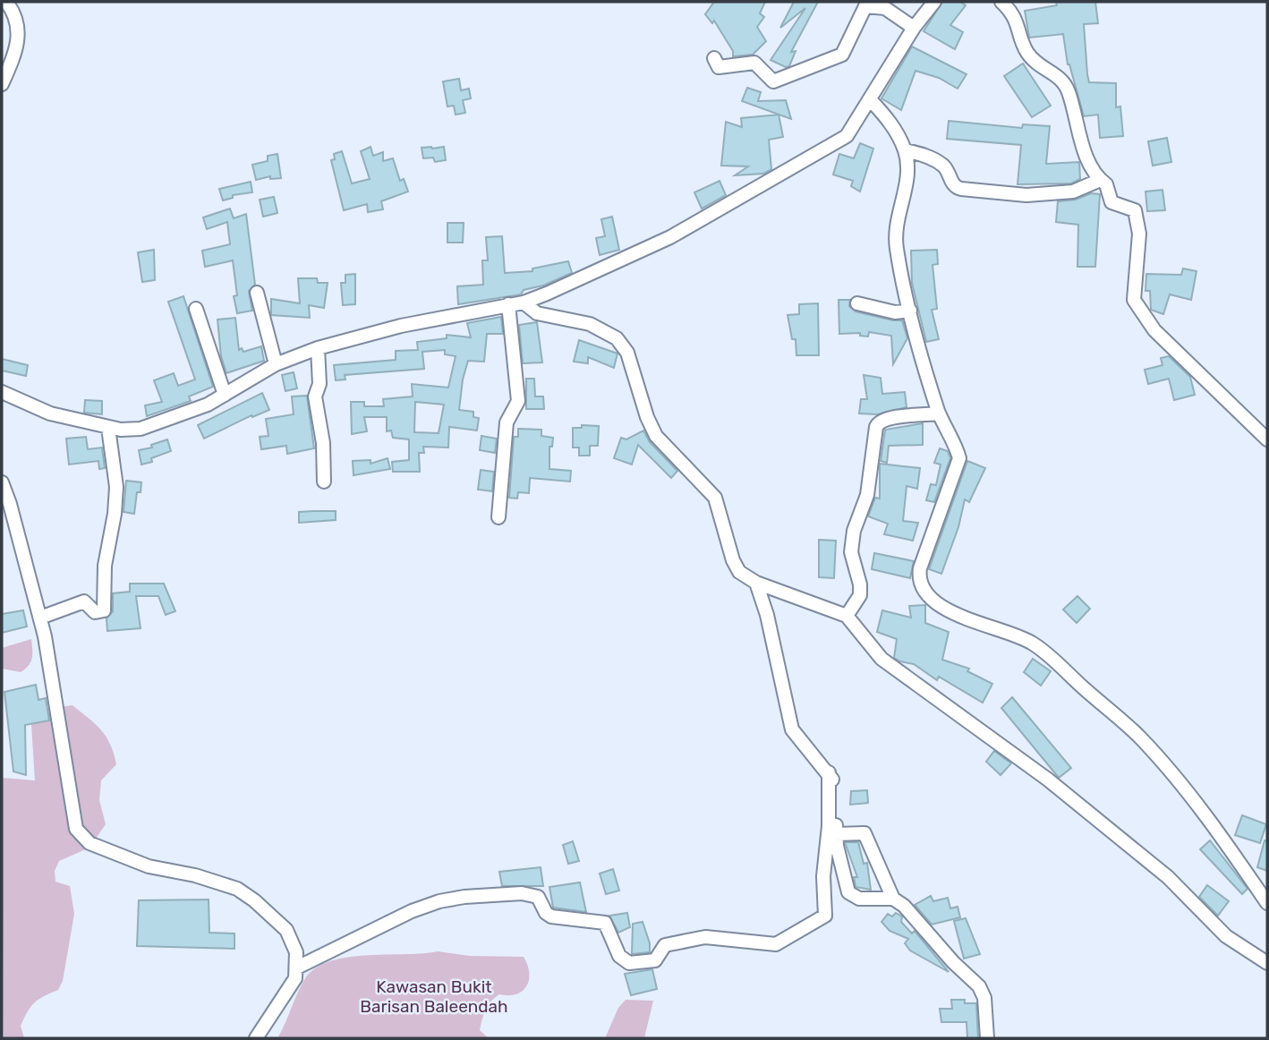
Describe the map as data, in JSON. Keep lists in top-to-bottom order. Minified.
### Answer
{"parks":["Kawasan Bukit Barisan Baleendah"]}
